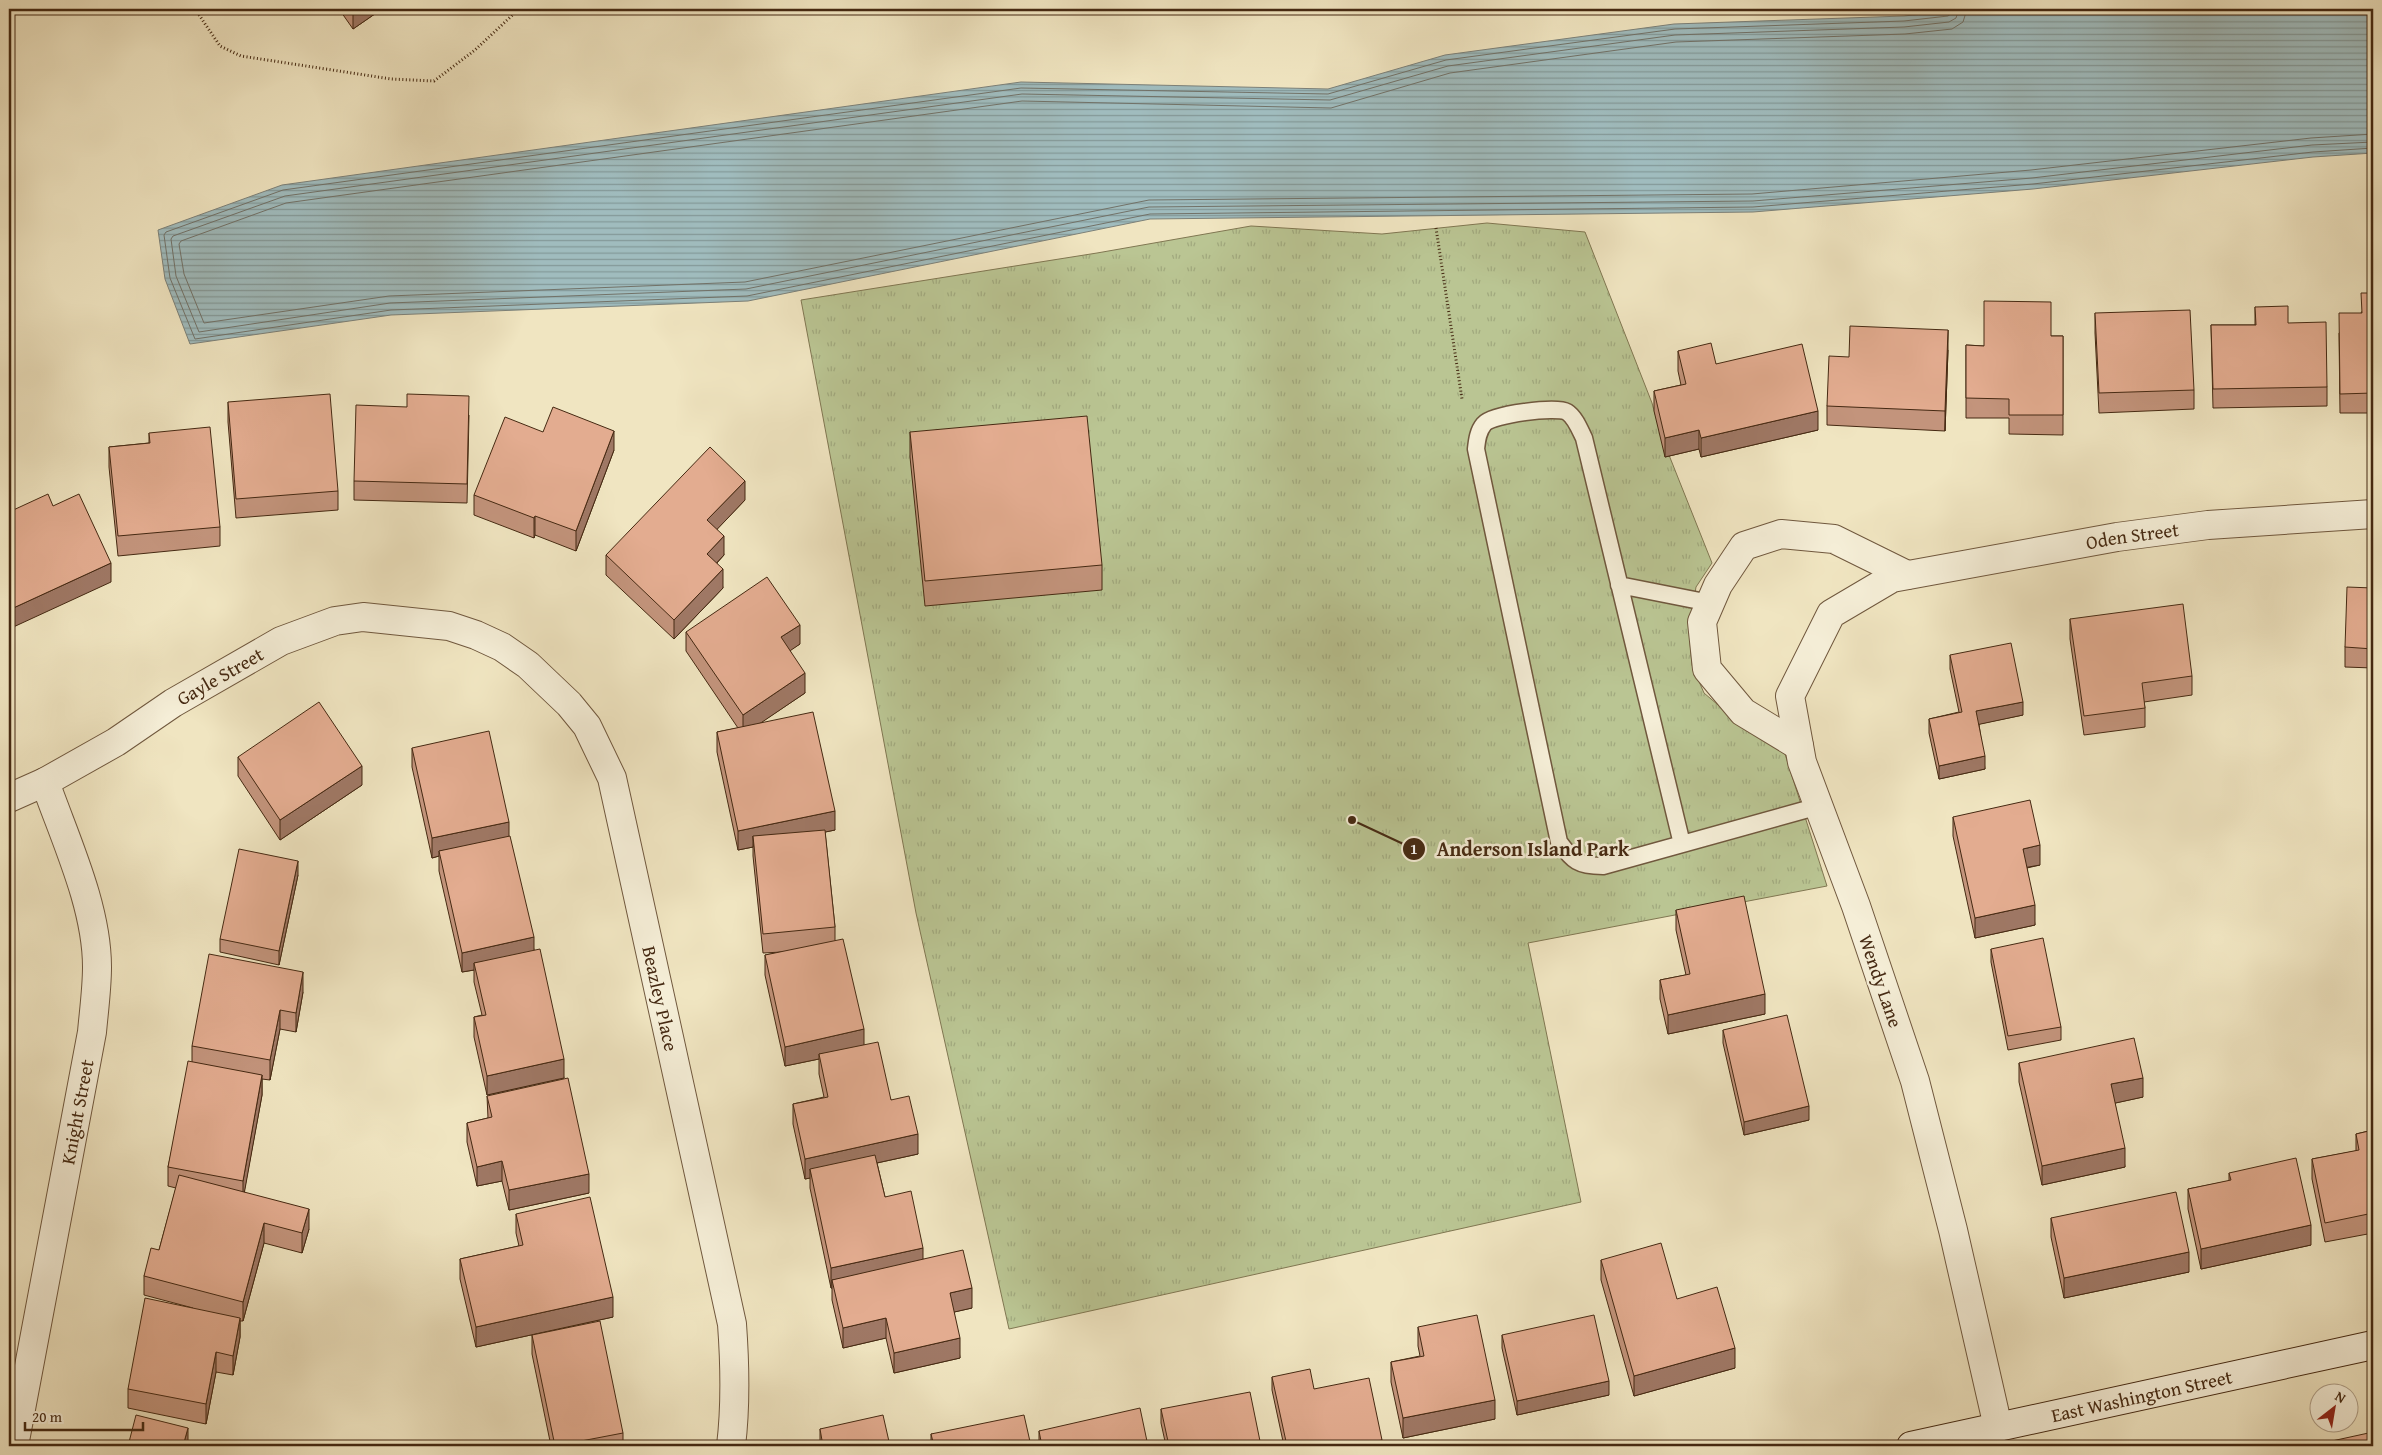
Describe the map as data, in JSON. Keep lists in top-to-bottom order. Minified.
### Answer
{"streets":{"street":["Oden Street","Gayle Street","Wendy Lane","Beazley Place","Knight Street","East Washington Street"]},"crossings":[["Oden Street","Wendy Lane"],["Gayle Street","Beazley Place"],["Gayle Street","Knight Street"],["Wendy Lane","East Washington Street"]],"places":["Anderson Island Park"],"scale_bar":"20 m","north":"top right"}
